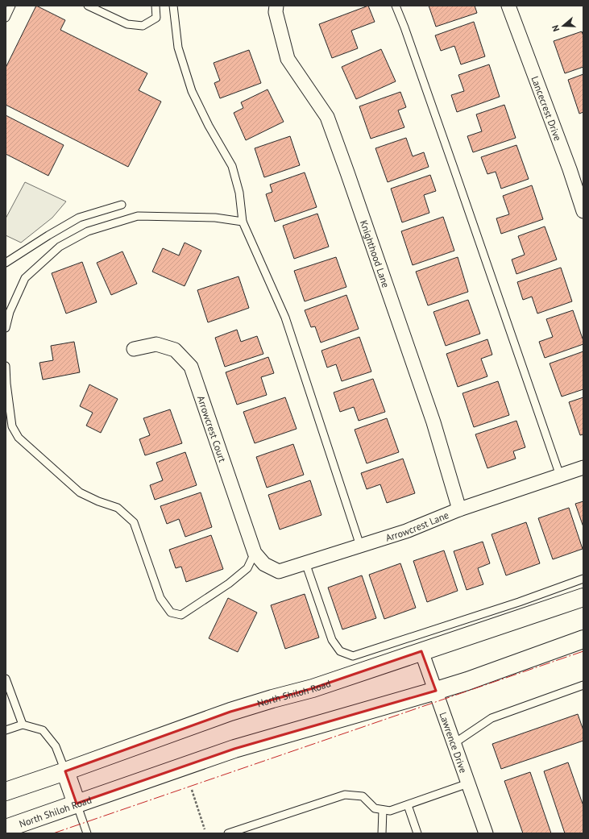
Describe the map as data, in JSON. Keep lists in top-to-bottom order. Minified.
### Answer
{"streets":{"main road":["North Shiloh Road"],"street":["Lancecrest Drive","Knighthood Lane","Arrowcrest Court","Arrowcrest Lane","Lawrence Drive"]},"crossings":[["Knighthood Lane","Arrowcrest Lane"],["Arrowcrest Court","Arrowcrest Lane"],["North Shiloh Road","Lawrence Drive"]],"north":"left"}
